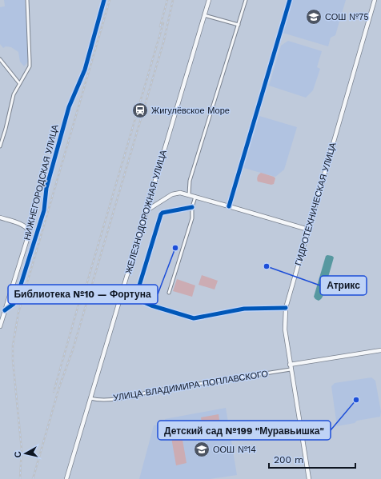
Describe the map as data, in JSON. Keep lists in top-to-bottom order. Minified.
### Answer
{"streets":{"main road":["НИЖНЕГОРОДСКАЯ УЛИЦА","ГИДРОТЕХНИЧЕСКАЯ УЛИЦА","ЖЕЛЕЗНОДОРОЖНАЯ УЛИЦА"],"street":["УЛИЦА ВЛАДИМИРА ПОПЛАВСКОГО"]},"crossings":[["ГИДРОТЕХНИЧЕСКАЯ УЛИЦА","УЛИЦА ВЛАДИМИРА ПОПЛАВСКОГО"],["ЖЕЛЕЗНОДОРОЖНАЯ УЛИЦА","УЛИЦА ВЛАДИМИРА ПОПЛАВСКОГО"]],"places":{"school or university":["СОШ №75","ООШ №14"],"station":["Жигулёвское Море"],"other":["Библиотека №10 — Фортуна","Атрикс","Детский сад №199 \"Муравьишка\""]},"scale_bar":"200 m","north":"left"}
